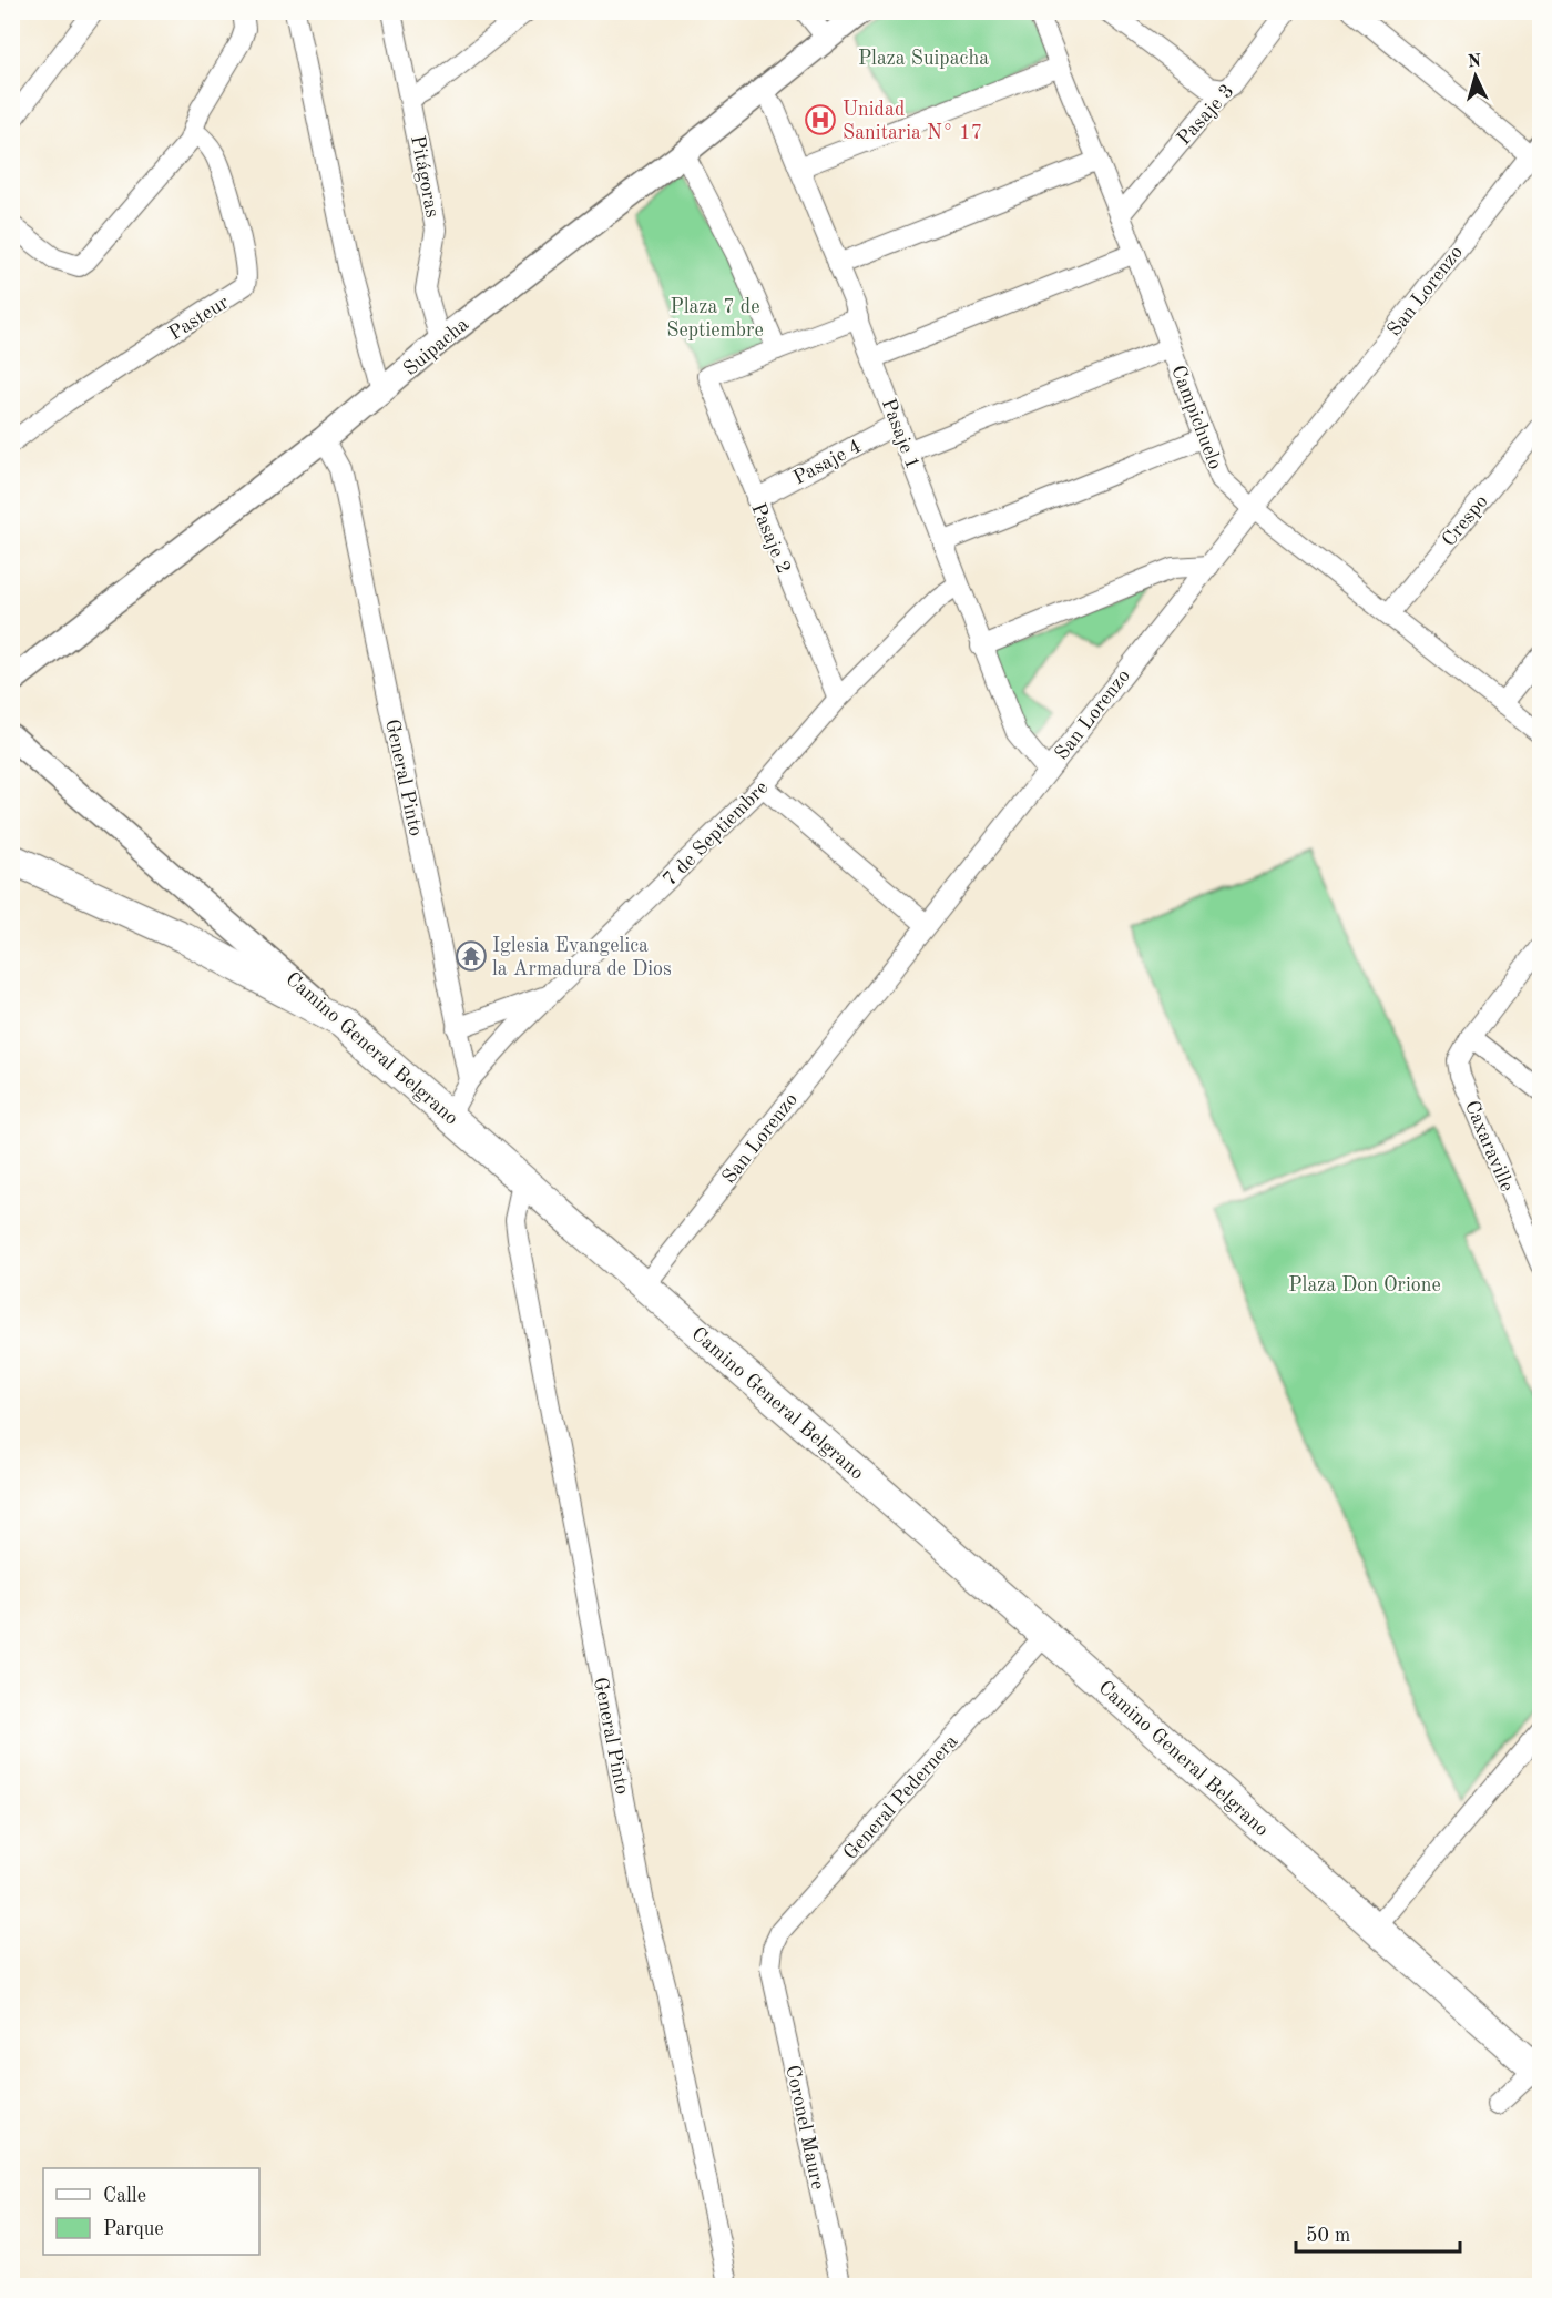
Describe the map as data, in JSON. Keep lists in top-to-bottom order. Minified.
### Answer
{"streets":{"main road":["Camino General Belgrano"],"street":["Pasaje 3","Pitágoras","San Lorenzo","Pasteur","Suipacha","Campichuelo","Pasaje 1","Pasaje 4","Crespo","Pasaje 2","General Pinto","7 de Septiembre","Caxaraville","General Pedernera","Coronel Maure"]},"crossings":[["Pasaje 3","Campichuelo"],["Pitágoras","Suipacha"],["San Lorenzo","Campichuelo"],["San Lorenzo","Pasaje 1"],["San Lorenzo","Camino General Belgrano"],["Suipacha","Pasaje 1"],["Suipacha","General Pinto"],["Campichuelo","Crespo"],["Pasaje 1","Pasaje 4"],["Pasaje 1","7 de Septiembre"],["Pasaje 4","Pasaje 2"],["Pasaje 2","7 de Septiembre"],["General Pinto","7 de Septiembre"],["General Pinto","Camino General Belgrano"],["Camino General Belgrano","General Pedernera"],["General Pedernera","Coronel Maure"]],"parks":["Plaza Suipacha","Plaza 7 de Septiembre","Plaza Don Orione"],"places":{"hospital":["Unidad Sanitaria N° 17"],"temple":["Iglesia Evangelica la Armadura de Dios"]},"legend":["Calle","Parque"],"scale_bar":"50 m","north":"top"}
